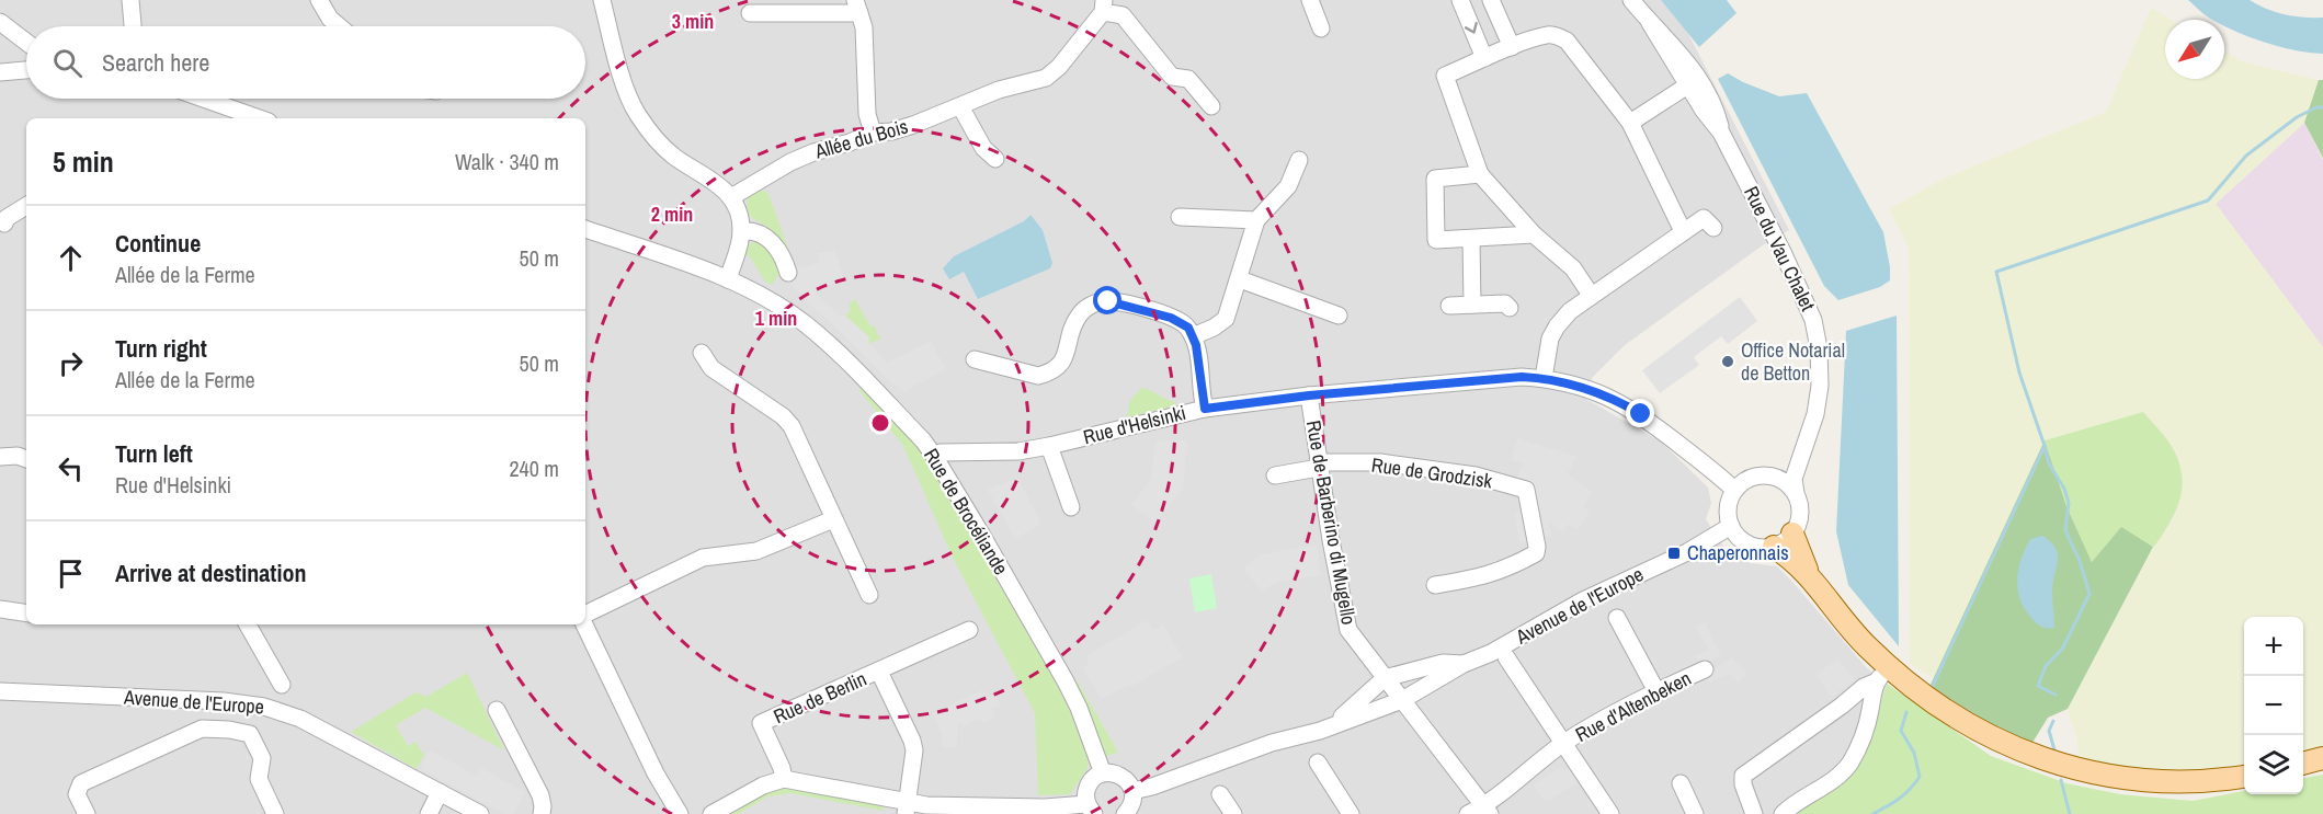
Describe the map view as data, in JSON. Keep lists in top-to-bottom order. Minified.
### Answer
{"streets":{"street":["Allée du Bois","Rue du Vau Chalet","Rue d'Helsinki","Rue de Grodzisk","Rue de Brocéliande","Rue de Barberino di Mugello","Avenue de l'Europe","Rue de Berlin","Rue d'Altenbeken"]},"crossings":[["Rue du Vau Chalet","Rue d'Helsinki"],["Rue du Vau Chalet","Avenue de l'Europe"],["Rue d'Helsinki","Rue de Brocéliande"],["Rue d'Helsinki","Rue de Barberino di Mugello"],["Rue d'Helsinki","Avenue de l'Europe"],["Rue de Grodzisk","Rue de Barberino di Mugello"],["Rue de Barberino di Mugello","Avenue de l'Europe"]],"places":{"other":["Office Notarial de Betton"],"transit":["Chaperonnais"]},"north":"bottom left","page":{"search":"Search here","heading":["5 min","Walk · 340 m"],"list":[["Continue","Allée de la Ferme","50 m"],["Turn right","Allée de la Ferme","50 m"],["Turn left","Rue d'Helsinki","240 m"],"Arrive at destination"],"map_buttons":["+","−"]},"rings":["3 min","2 min","1 min"]}
